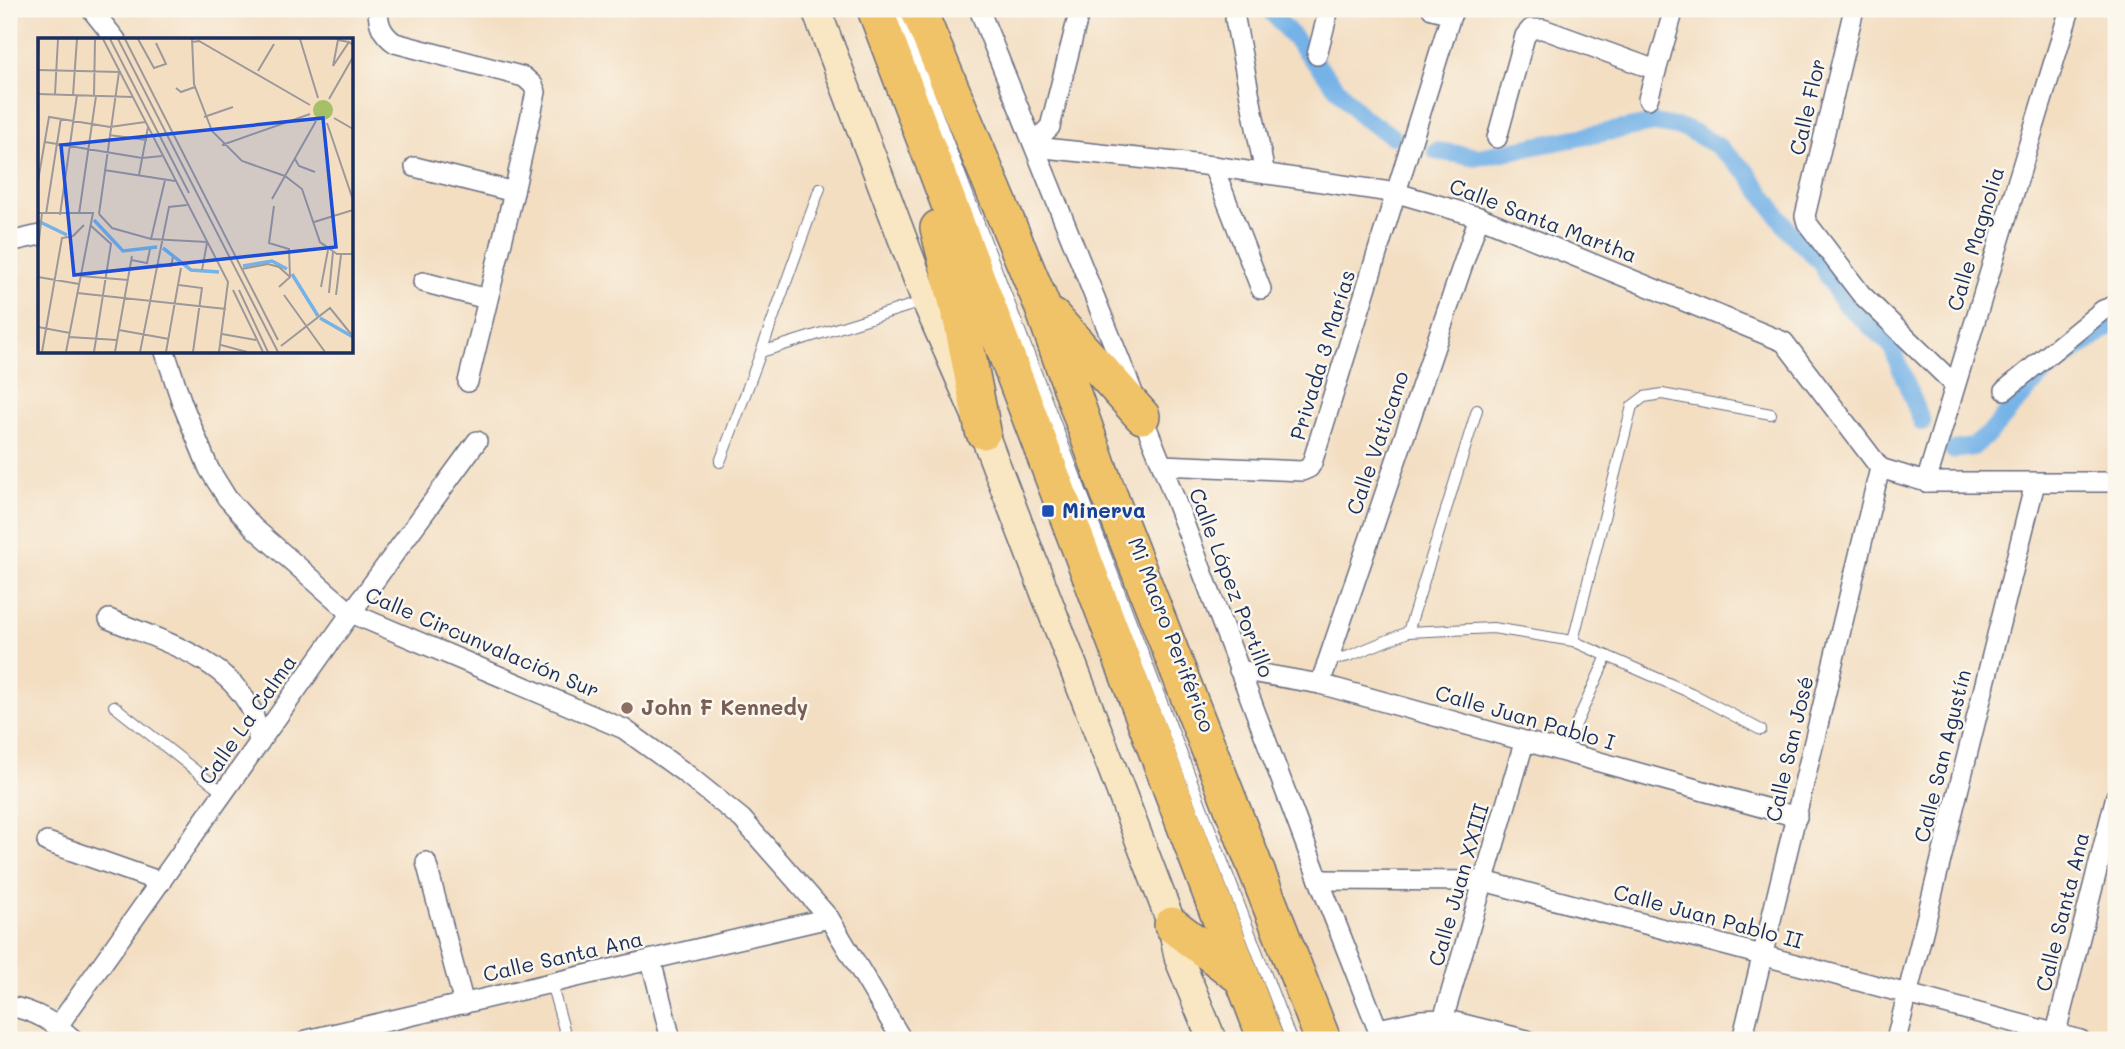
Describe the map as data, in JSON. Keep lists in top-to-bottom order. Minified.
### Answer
{"streets":{"street":["Calle Flor","Calle Santa Martha","Calle Magnolia","Privada 3 Marías","Calle Vaticano","Calle López Portillo","Calle Circunvalación Sur","Calle Juan Pablo I","Calle La Calma","Calle San José","Calle San Agustín","Calle Juan XXIII","Calle Santa Ana","Calle Juan Pablo II"],"lane":["Mi Macro Periférico"]},"crossings":[["Calle Flor","Calle Magnolia"],["Calle Santa Martha","Privada 3 Marías"],["Calle Santa Martha","Calle Vaticano"],["Calle Santa Martha","Calle López Portillo"],["Calle Santa Martha","Calle San José"],["Privada 3 Marías","Calle López Portillo"],["Calle Vaticano","Calle Juan Pablo I"],["Calle López Portillo","Calle Juan Pablo I"],["Calle López Portillo","Calle Juan Pablo II"],["Calle Circunvalación Sur","Calle La Calma"],["Calle Circunvalación Sur","Calle Santa Ana"],["Calle Juan Pablo I","Calle San José"],["Calle Juan Pablo I","Calle Juan XXIII"],["Calle San José","Calle Juan Pablo II"],["Calle San Agustín","Calle Juan Pablo II"],["Calle Juan XXIII","Calle Juan Pablo II"],["Calle Santa Ana","Calle Juan Pablo II"]],"places":{"transit":["Minerva"],"other":["John F Kennedy"]}}
